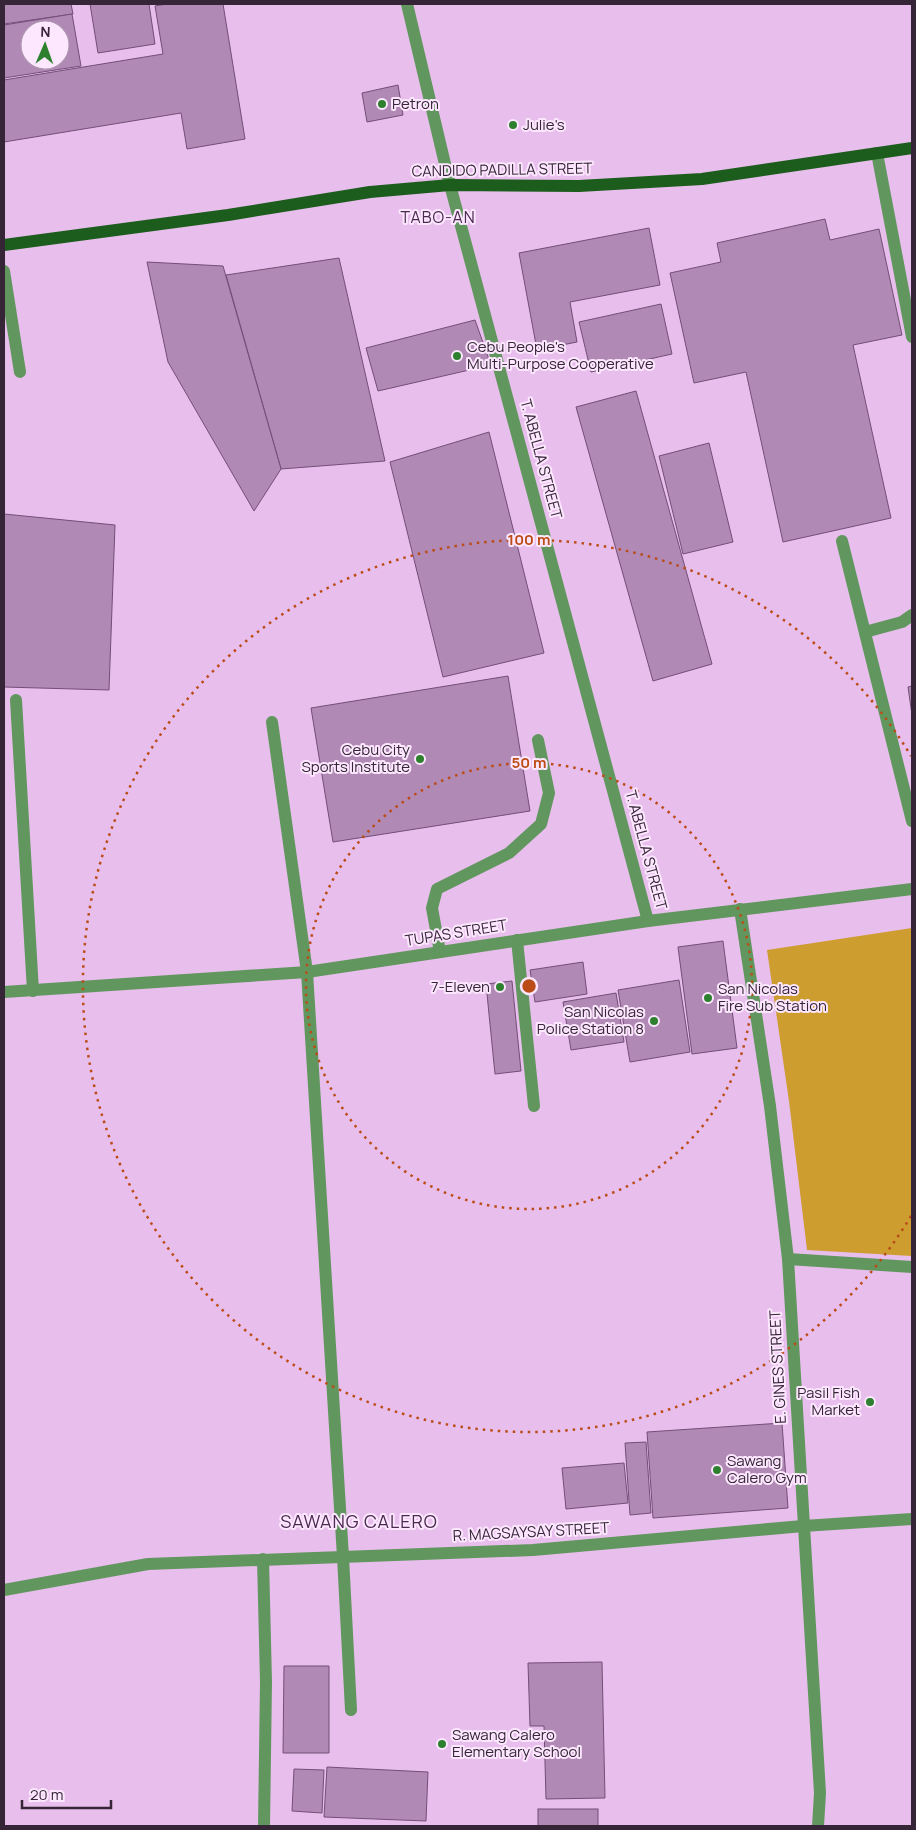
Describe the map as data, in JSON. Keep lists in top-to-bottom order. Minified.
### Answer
{"streets":{"main road":["CANDIDO PADILLA STREET"],"street":["T. ABELLA STREET","TUPAS STREET","E. GINES STREET","R. MAGSAYSAY STREET"]},"crossings":[["CANDIDO PADILLA STREET","T. ABELLA STREET"],["T. ABELLA STREET","TUPAS STREET"],["TUPAS STREET","E. GINES STREET"],["E. GINES STREET","R. MAGSAYSAY STREET"]],"districts":["TABO-AN","SAWANG CALERO"],"places":["Petron","Julie's","Cebu People's Multi-Purpose Cooperative","Cebu City Sports Institute","7-Eleven","San Nicolas Fire Sub Station","San Nicolas Police Station 8","Pasil Fish Market","Sawang Calero Gym","Sawang Calero Elementary School"],"scale_bar":"20 m","north":"top","rings":["100 m","50 m"]}
